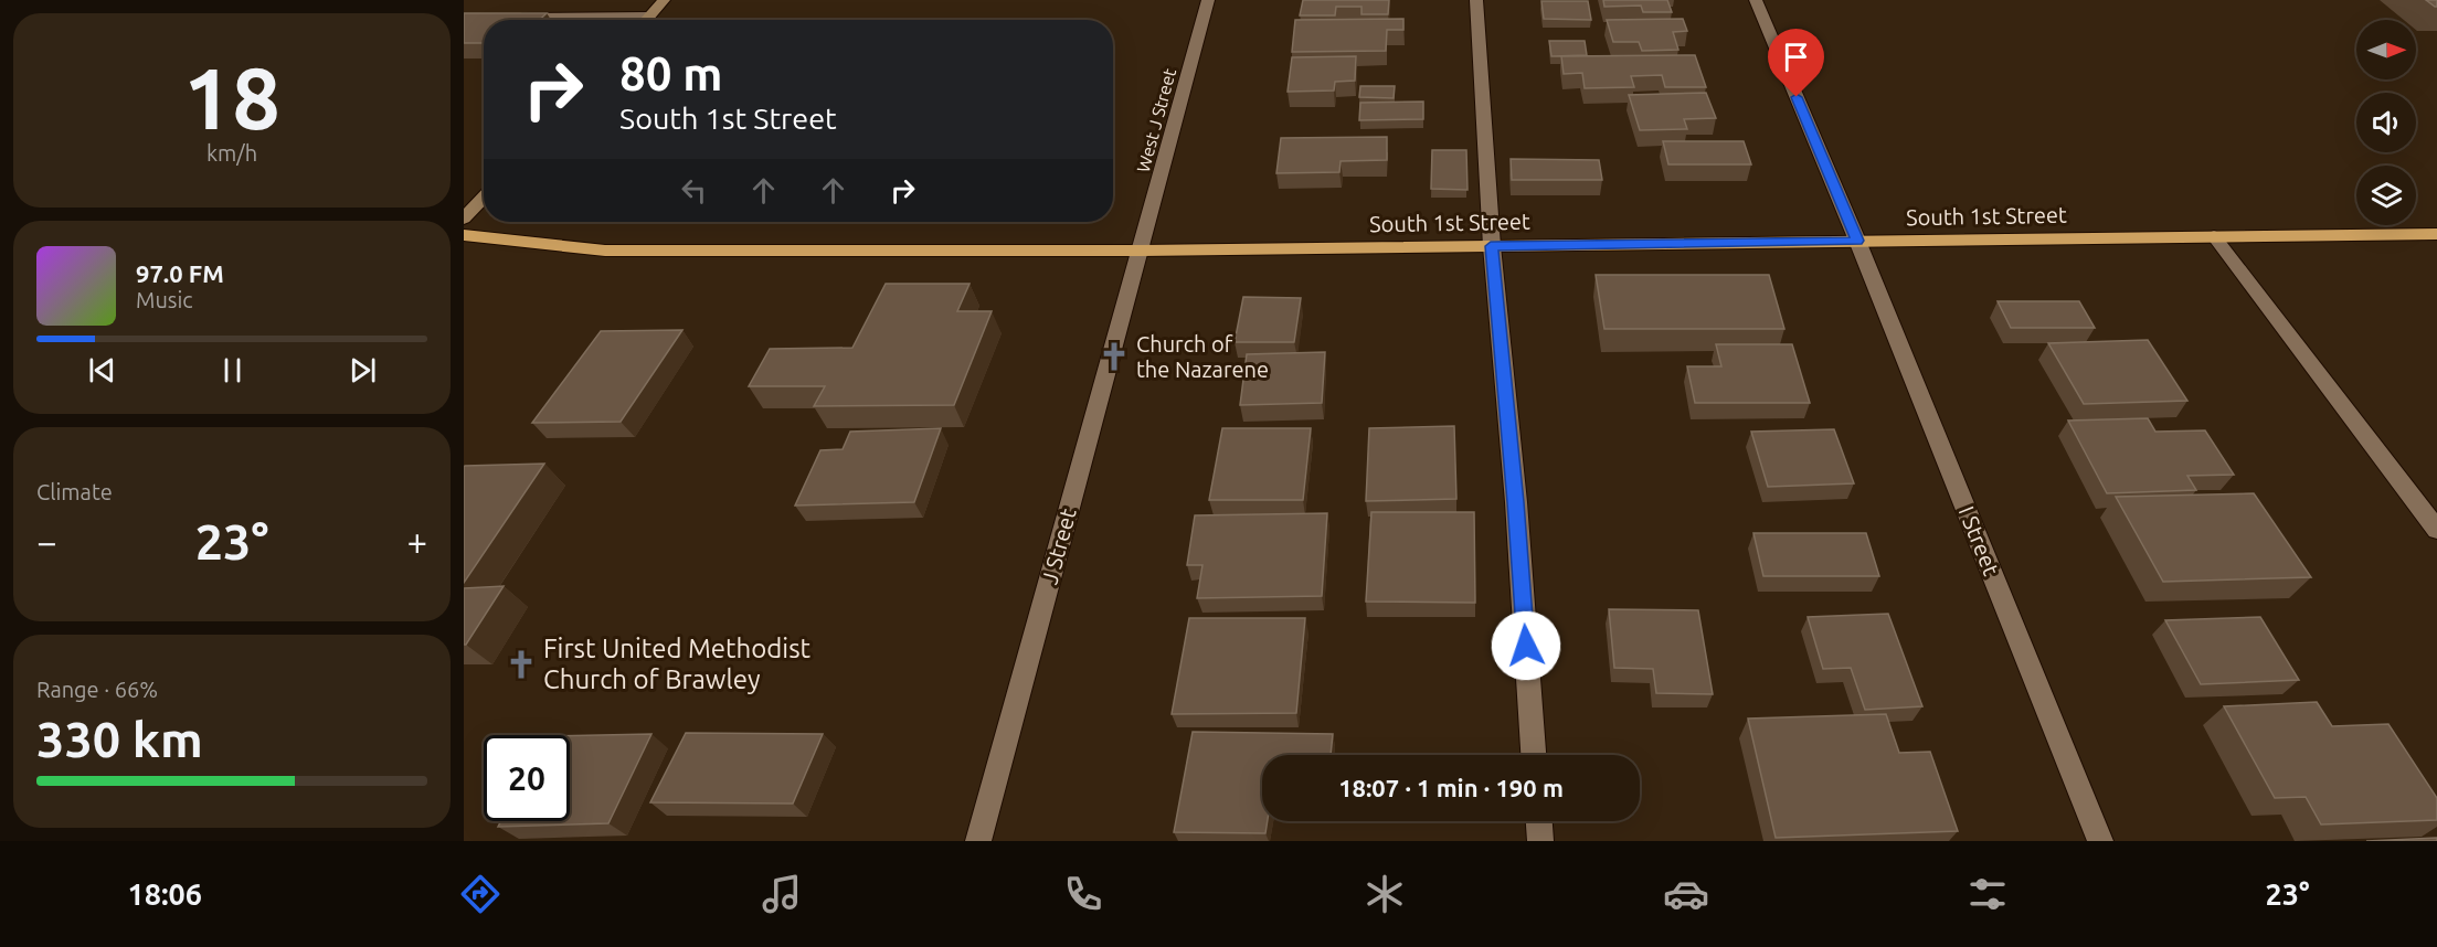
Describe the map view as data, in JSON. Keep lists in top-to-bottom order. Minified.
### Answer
{"streets":{"highway":["South 1st Street"],"street":["West J Street","I Street","J Street"]},"crossings":[["West J Street","South 1st Street"],["West J Street","J Street"],["South 1st Street","I Street"],["South 1st Street","J Street"]],"places":{"church":["Church of the Nazarene","First United Methodist Church of Brawley"]},"north":"right","page":{"tile":[["18","km/h"],"Climate",["Range · 66%","330 km"]],"turn":["80 m","South 1st Street"],"song":["97.0 FM","Music"],"heat":["−","23°","+"],"limit":"20","trip":"18:07 · 1 min · 190 m","tabs":["18:06","23°"]}}
